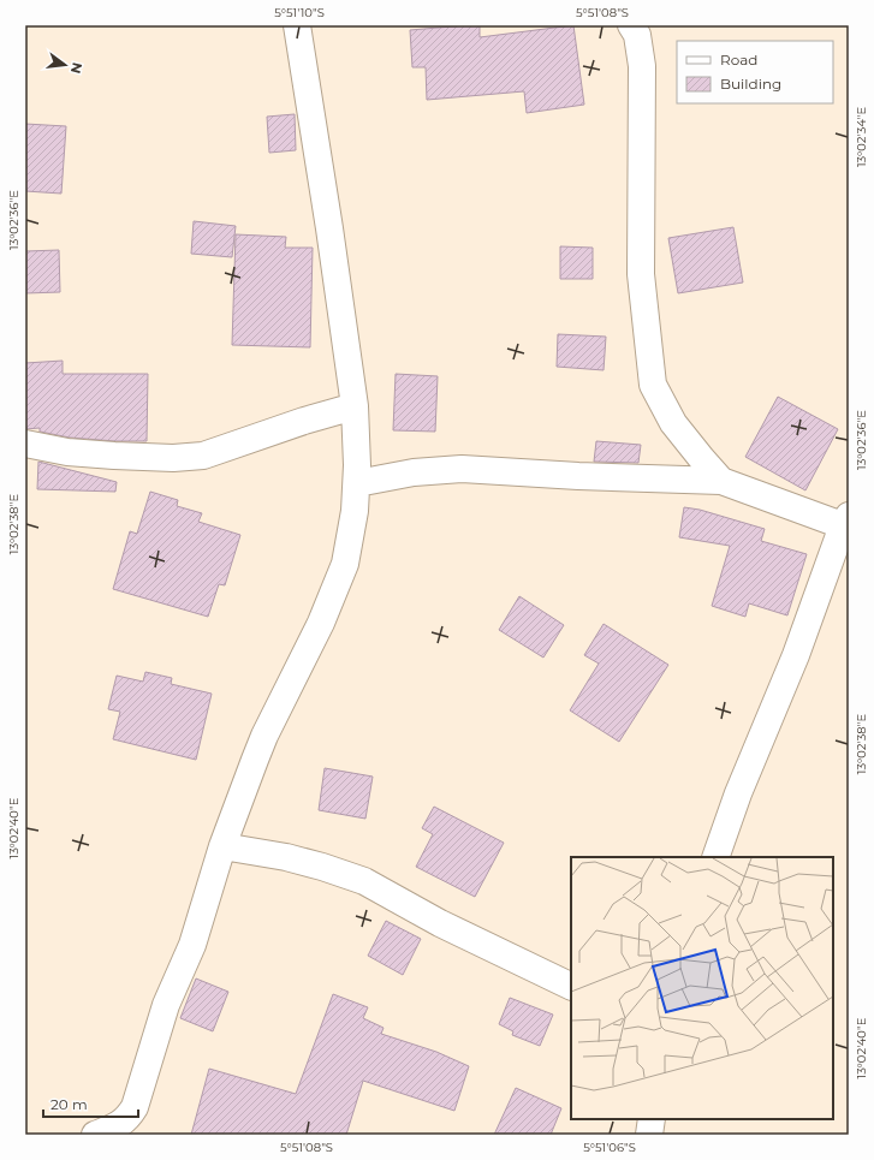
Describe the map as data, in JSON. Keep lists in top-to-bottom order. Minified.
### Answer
{"legend":["Road","Building"],"scale_bar":"20 m","north":"right","coordinates":["5°51'10\"S","5°51'08\"S","13°02'34\"E","13°02'36\"E","13°02'38\"E","13°02'40\"E","5°51'06\"S"]}
